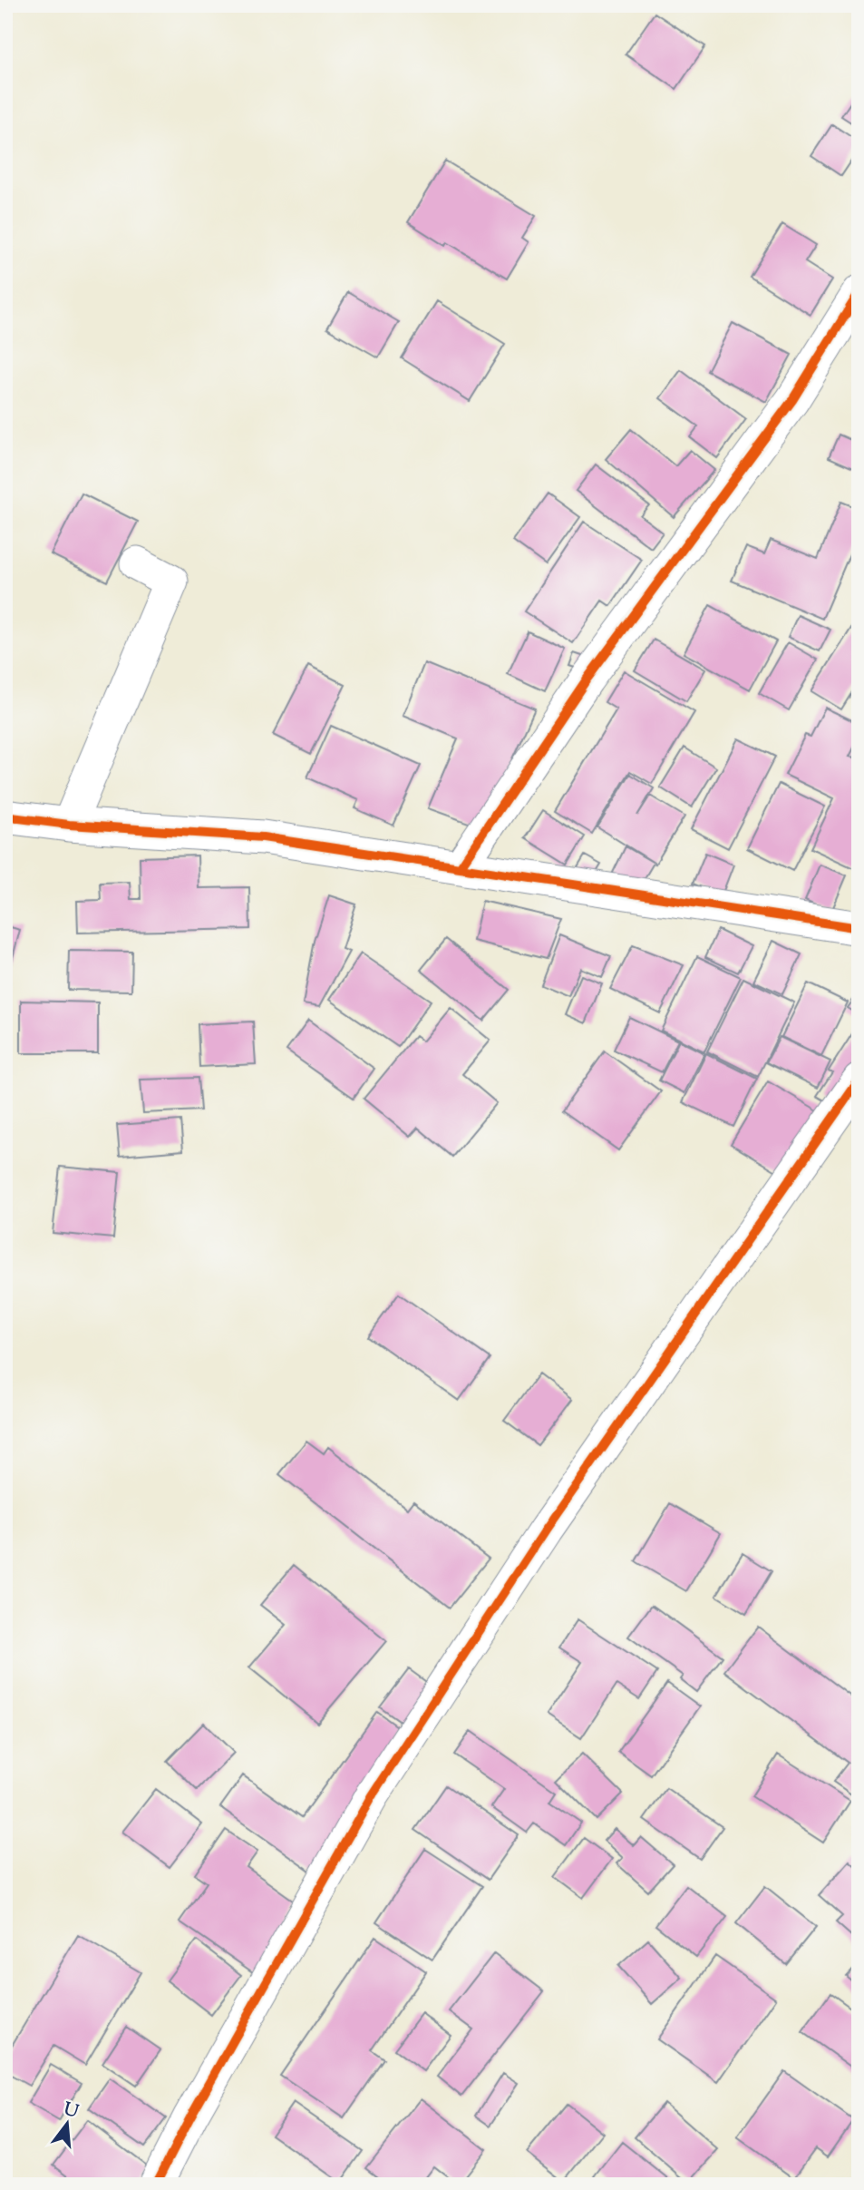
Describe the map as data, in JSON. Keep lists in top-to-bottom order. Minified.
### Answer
{"north":"top"}
